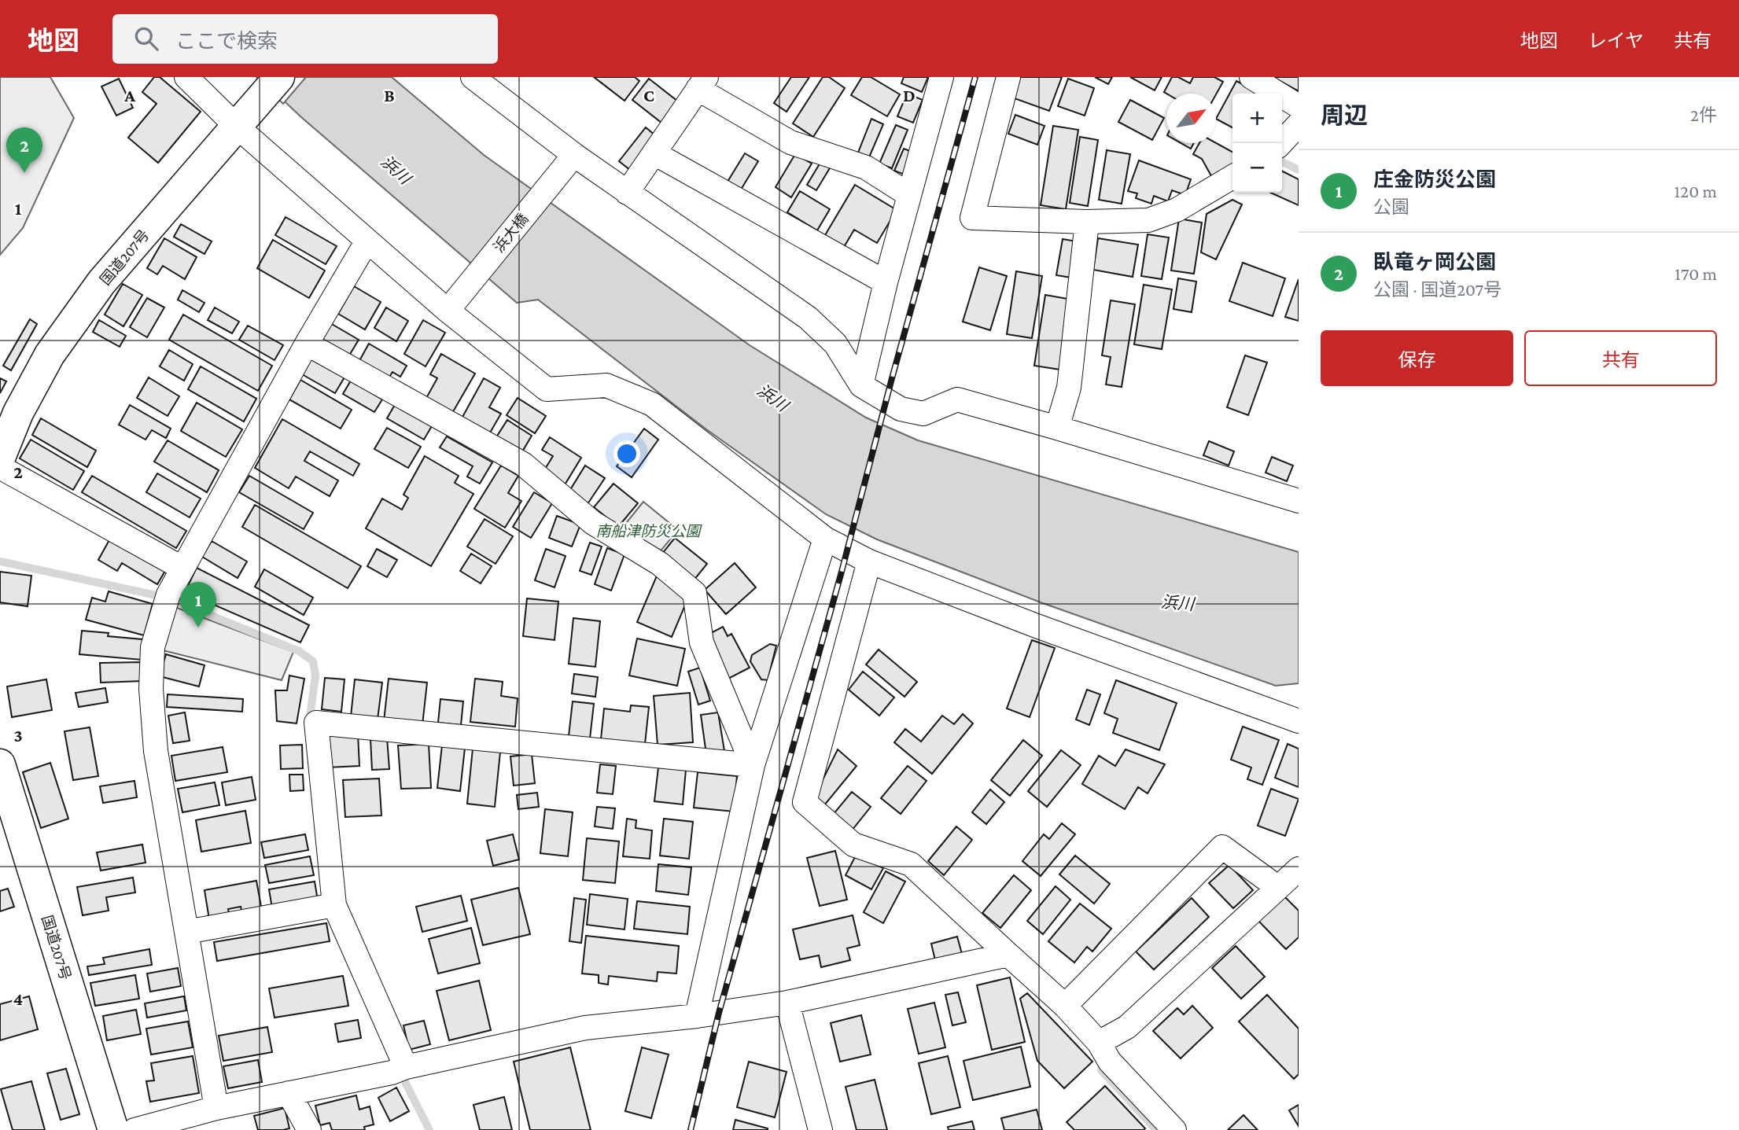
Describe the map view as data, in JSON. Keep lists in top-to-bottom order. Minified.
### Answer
{"streets":{"highway":["国道207号"],"street":["浜大橋"]},"water":["浜川"],"parks":["南船津防災公園"],"north":"top right","page":{"header":"地図","search":"ここで検索","nav":["地図","レイヤ","共有"],"heading":["周辺","2件"],"map_buttons":["+","−"],"pins":["2","1"],"list":[{"mark":"1","name":"庄金防災公園","note":"公園","value":"120 m"},{"mark":"2","name":"臥竜ヶ岡公園","note":"公園 · 国道207号","value":"170 m"}],"buttons":["保存","共有"]},"grid":{"columns":["A","B","C","D"],"rows":["1","2","3","4"]}}
